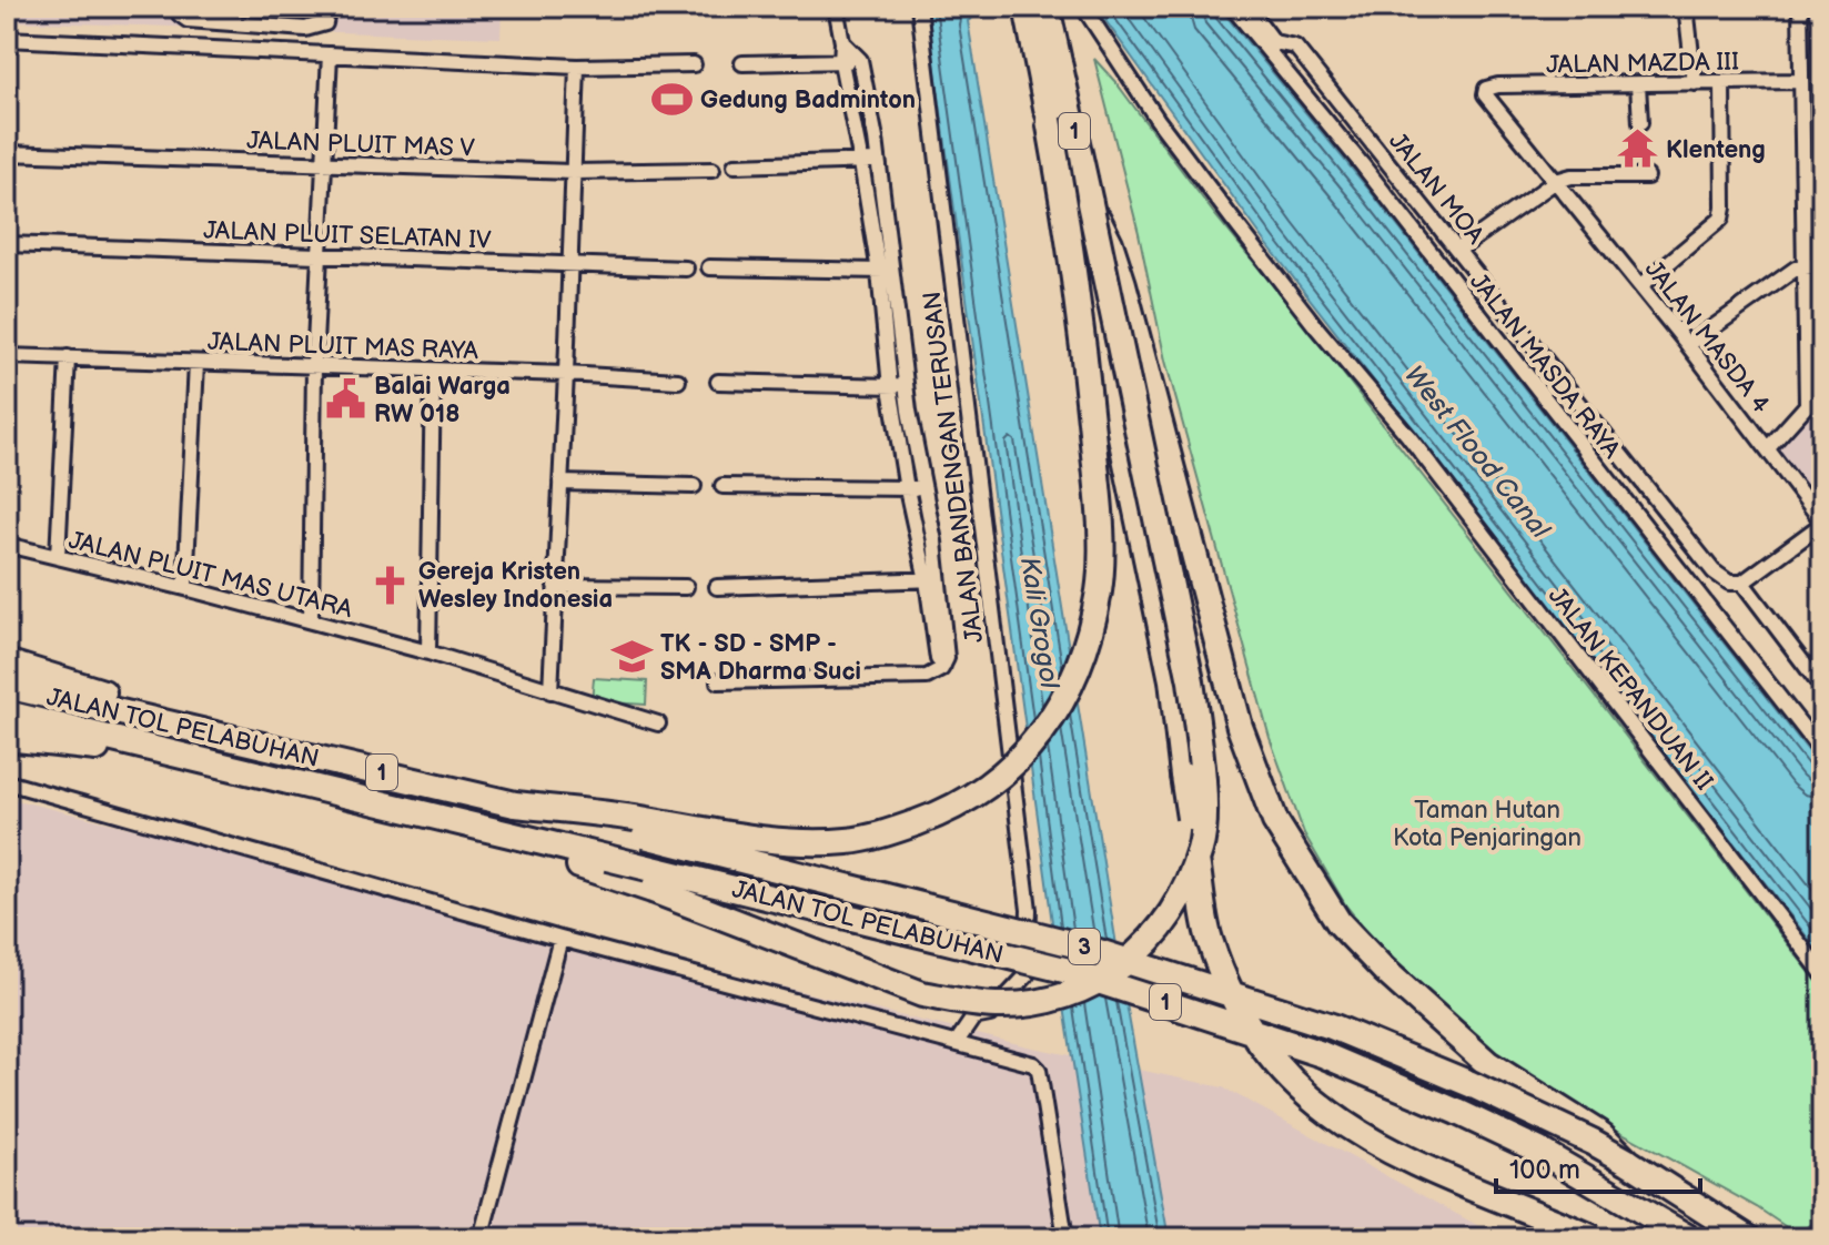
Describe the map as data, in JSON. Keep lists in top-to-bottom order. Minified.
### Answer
{"streets":{"highway":["1","JALAN TOL PELABUHAN","3"],"street":["JALAN MAZDA III","JALAN PLUIT MAS V","JALAN MOA","JALAN PLUIT SELATAN IV","JALAN MASDA 4","JALAN PLUIT MAS RAYA","JALAN MASDA RAYA","JALAN BANDENGAN TERUSAN","JALAN PLUIT MAS UTARA","JALAN KEPANDUAN II"]},"crossings":[["JALAN MAZDA III","JALAN MASDA 4"],["JALAN TOL PELABUHAN","3"]],"water":["West Flood Canal","Kali Grogol"],"parks":["Taman Hutan Kota Penjaringan"],"places":{"sports":["Gedung Badminton"],"temple":["Klenteng"],"public building":["Balai Warga RW 018"],"church":["Gereja Kristen Wesley Indonesia"],"school or university":["TK - SD - SMP - SMA Dharma Suci"]},"scale_bar":"100 m"}
